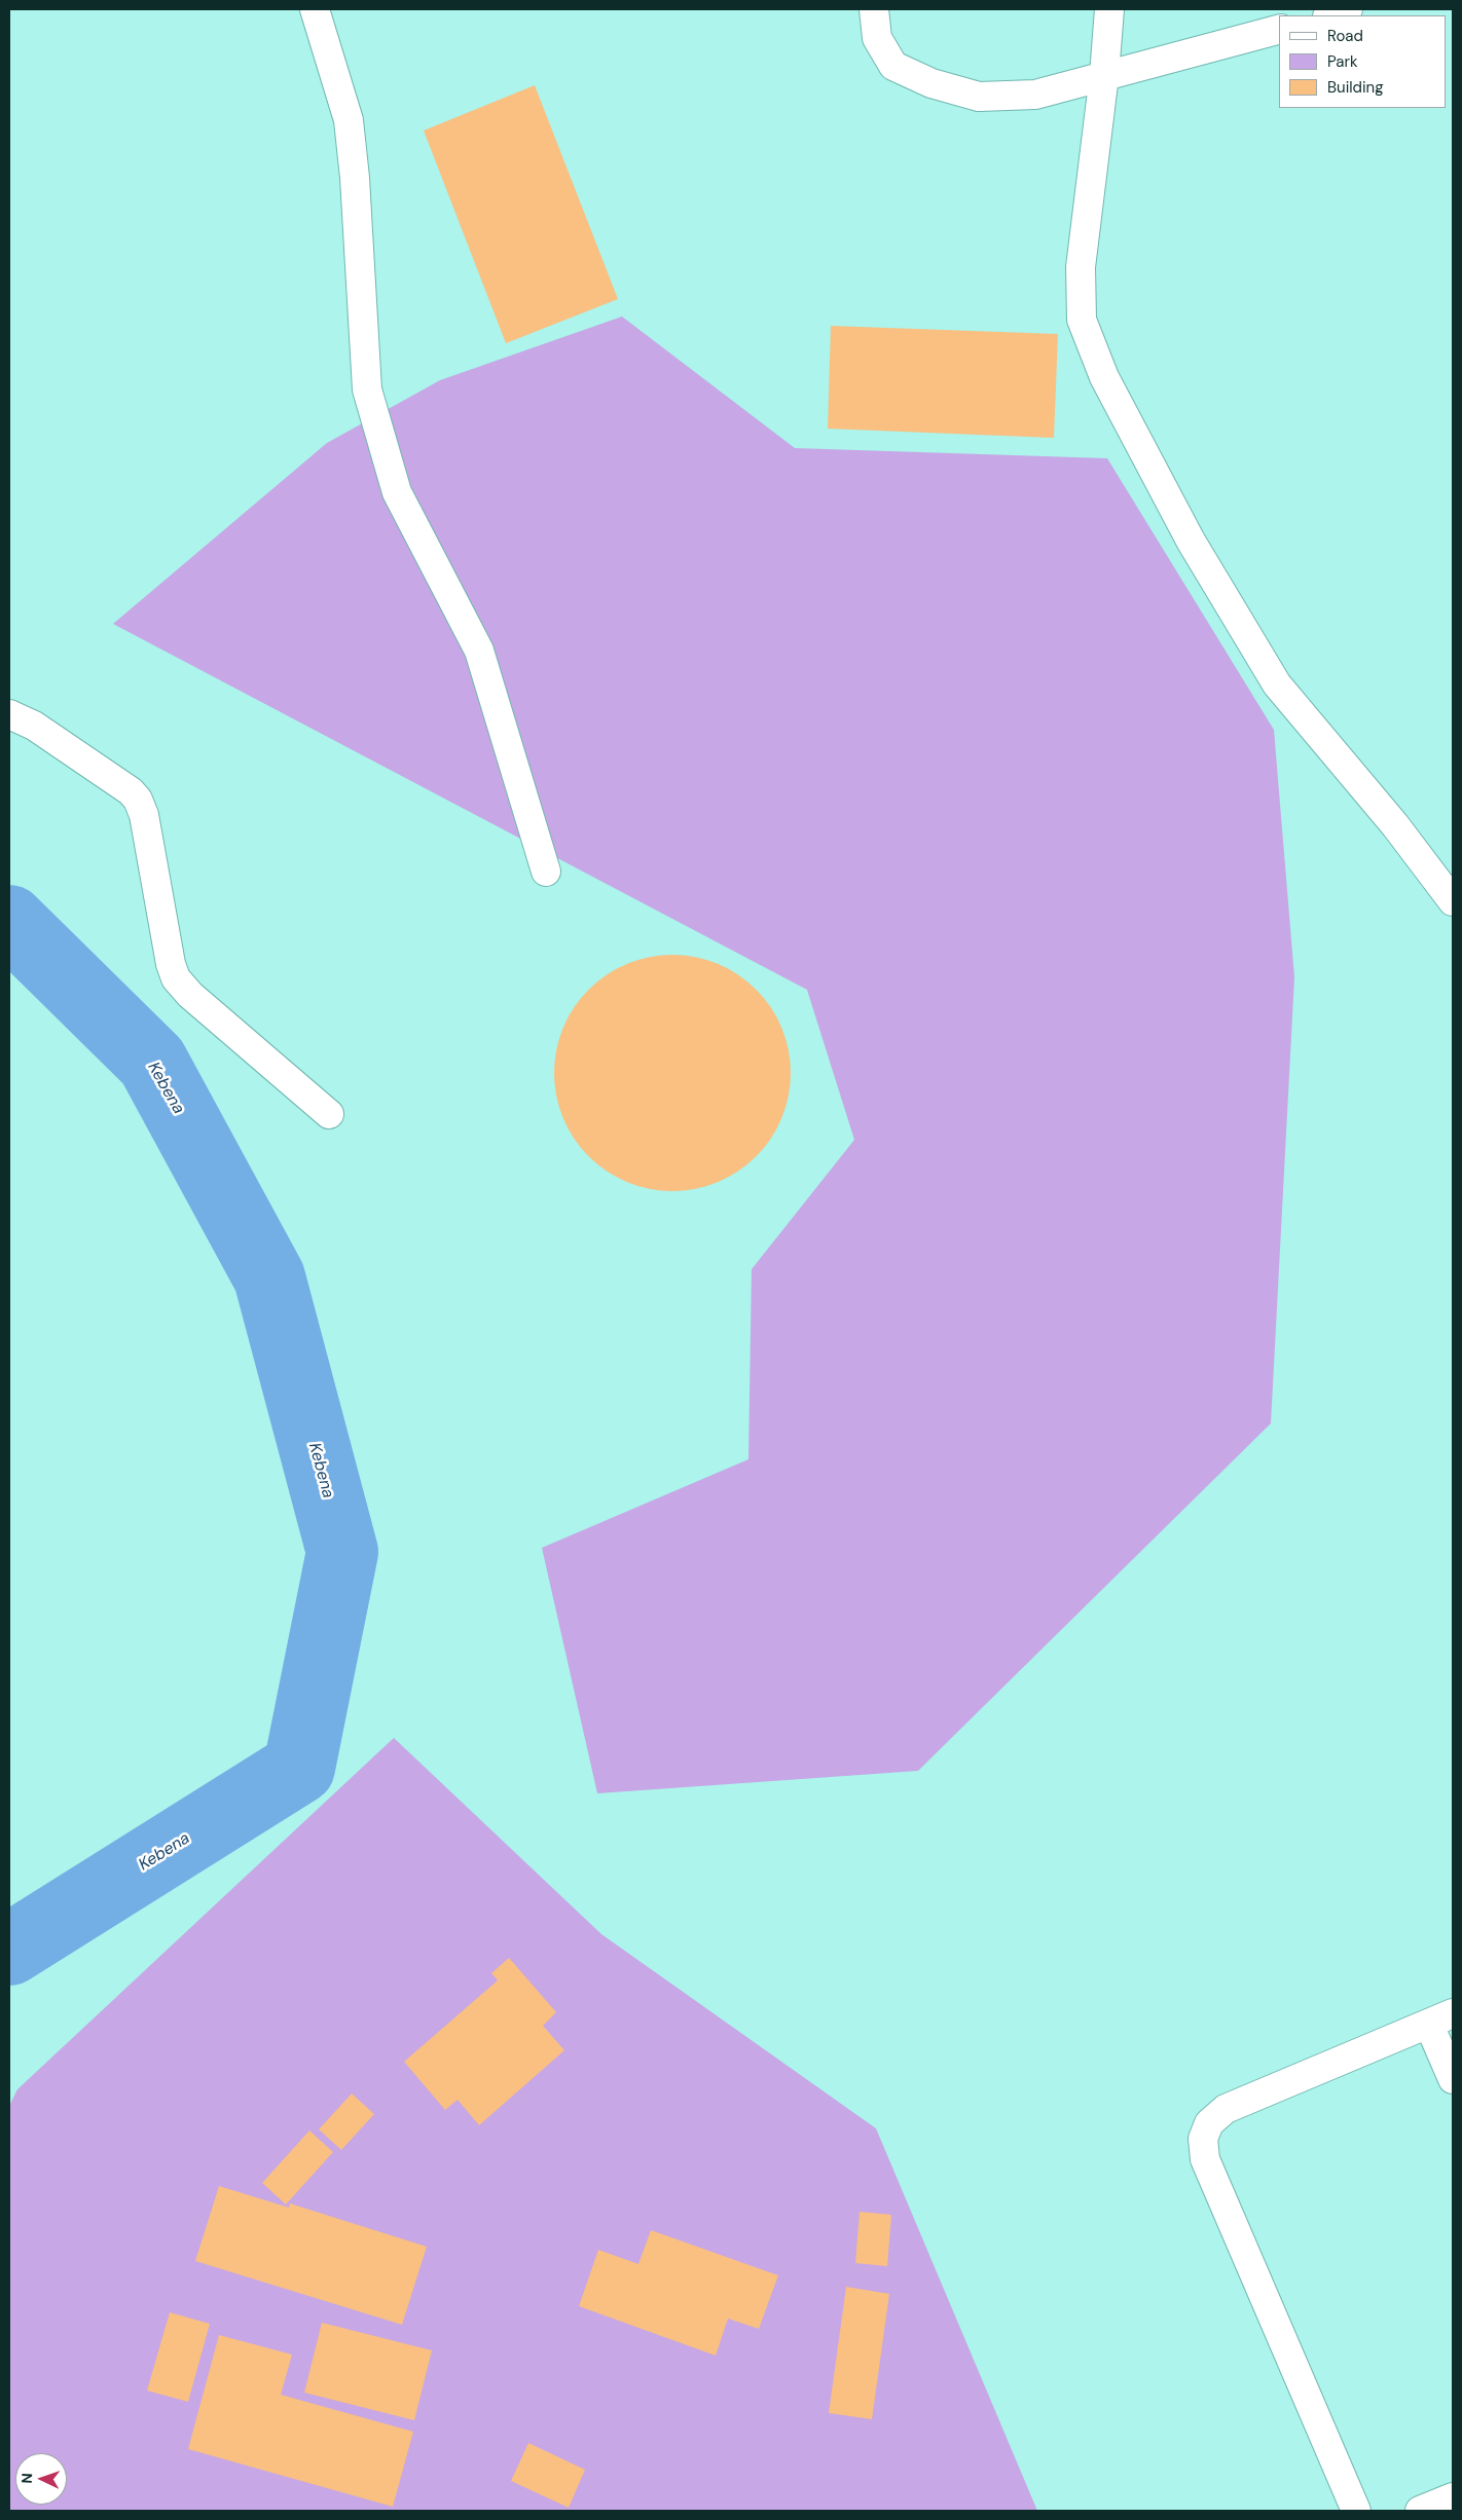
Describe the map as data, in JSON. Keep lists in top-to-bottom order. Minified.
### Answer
{"water":["Kebena"],"legend":["Road","Park","Building"],"north":"left"}
